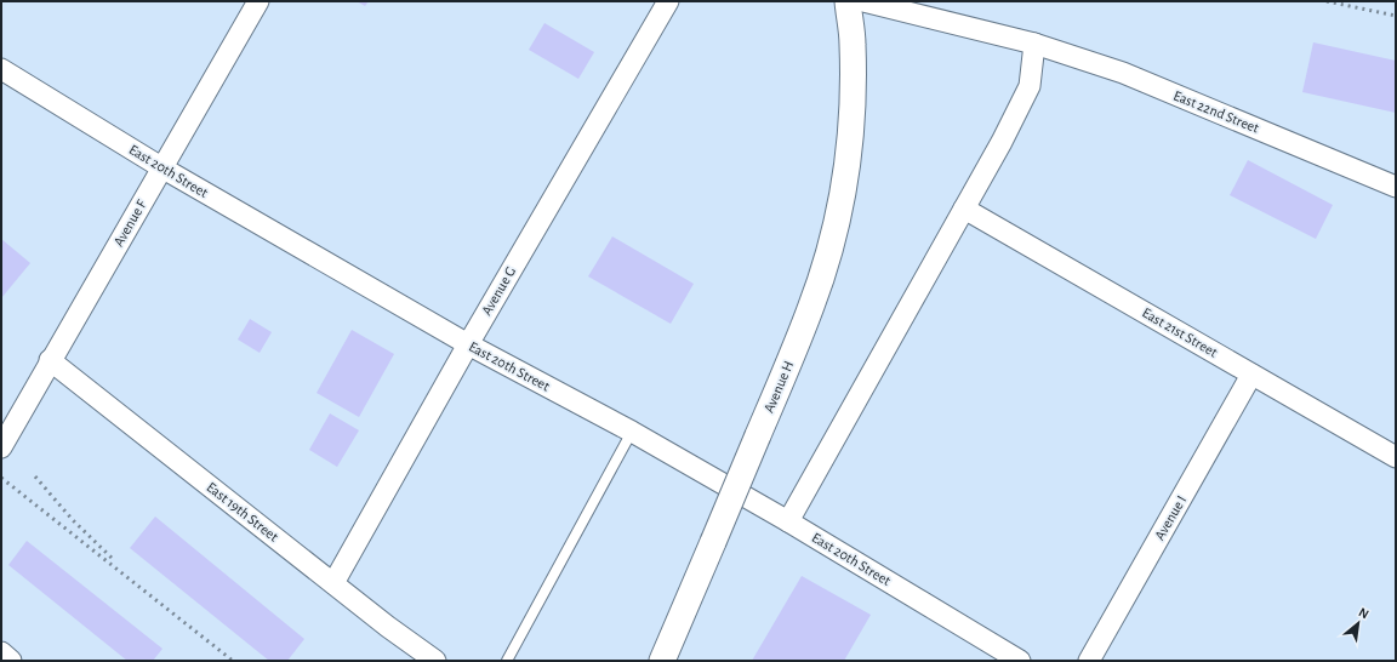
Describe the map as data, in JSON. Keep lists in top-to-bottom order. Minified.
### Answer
{"streets":{"street":["East 22nd Street","East 20th Street","Avenue F","Avenue G","East 21st Street","Avenue H","East 19th Street","Avenue I"]},"crossings":[["East 20th Street","Avenue F"],["East 20th Street","Avenue G"],["Avenue F","East 19th Street"],["Avenue G","East 19th Street"],["East 21st Street","Avenue I"]],"north":"top right"}
